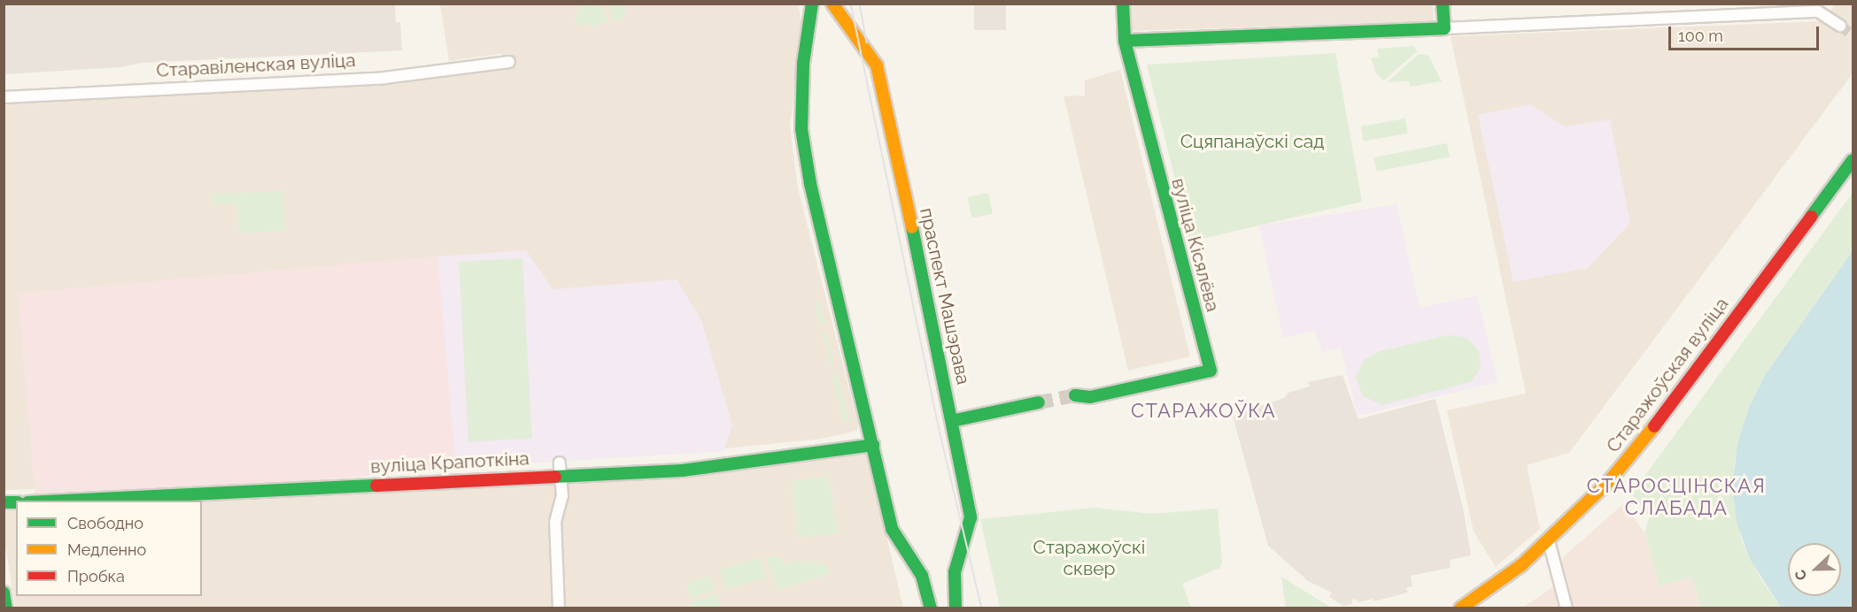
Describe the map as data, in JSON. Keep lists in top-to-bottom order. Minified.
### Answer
{"streets":{"main road":["вуліца Кісялёва","праспект Машэрава","Старажоўская вуліца","вуліца Крапоткіна"],"street":["Старавіленская вуліца"]},"districts":["СТАРАЖОЎКА","СТАРОСЦІНСКАЯ СЛАБАДА"],"parks":["Сцяпанаўскі сад","Старажоўскі сквер"],"legend":["Свободно","Медленно","Пробка"],"scale_bar":"100 m","north":"left"}
